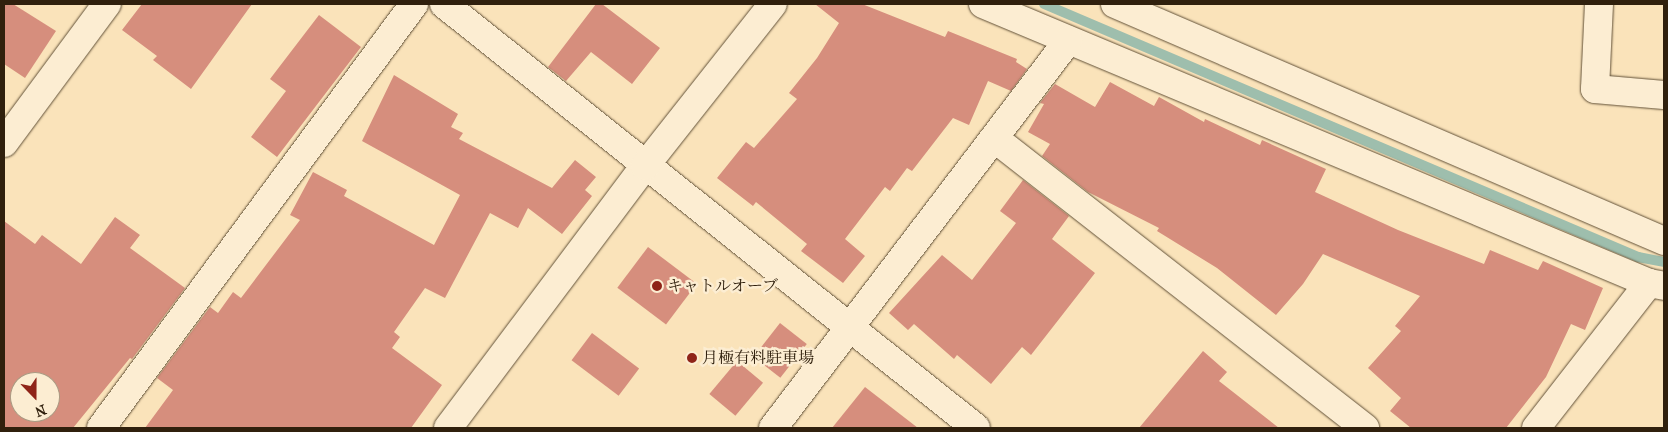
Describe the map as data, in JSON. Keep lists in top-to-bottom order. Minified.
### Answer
{"places":["キャトルオーブ","月極有料駐車場"],"north":"bottom"}
